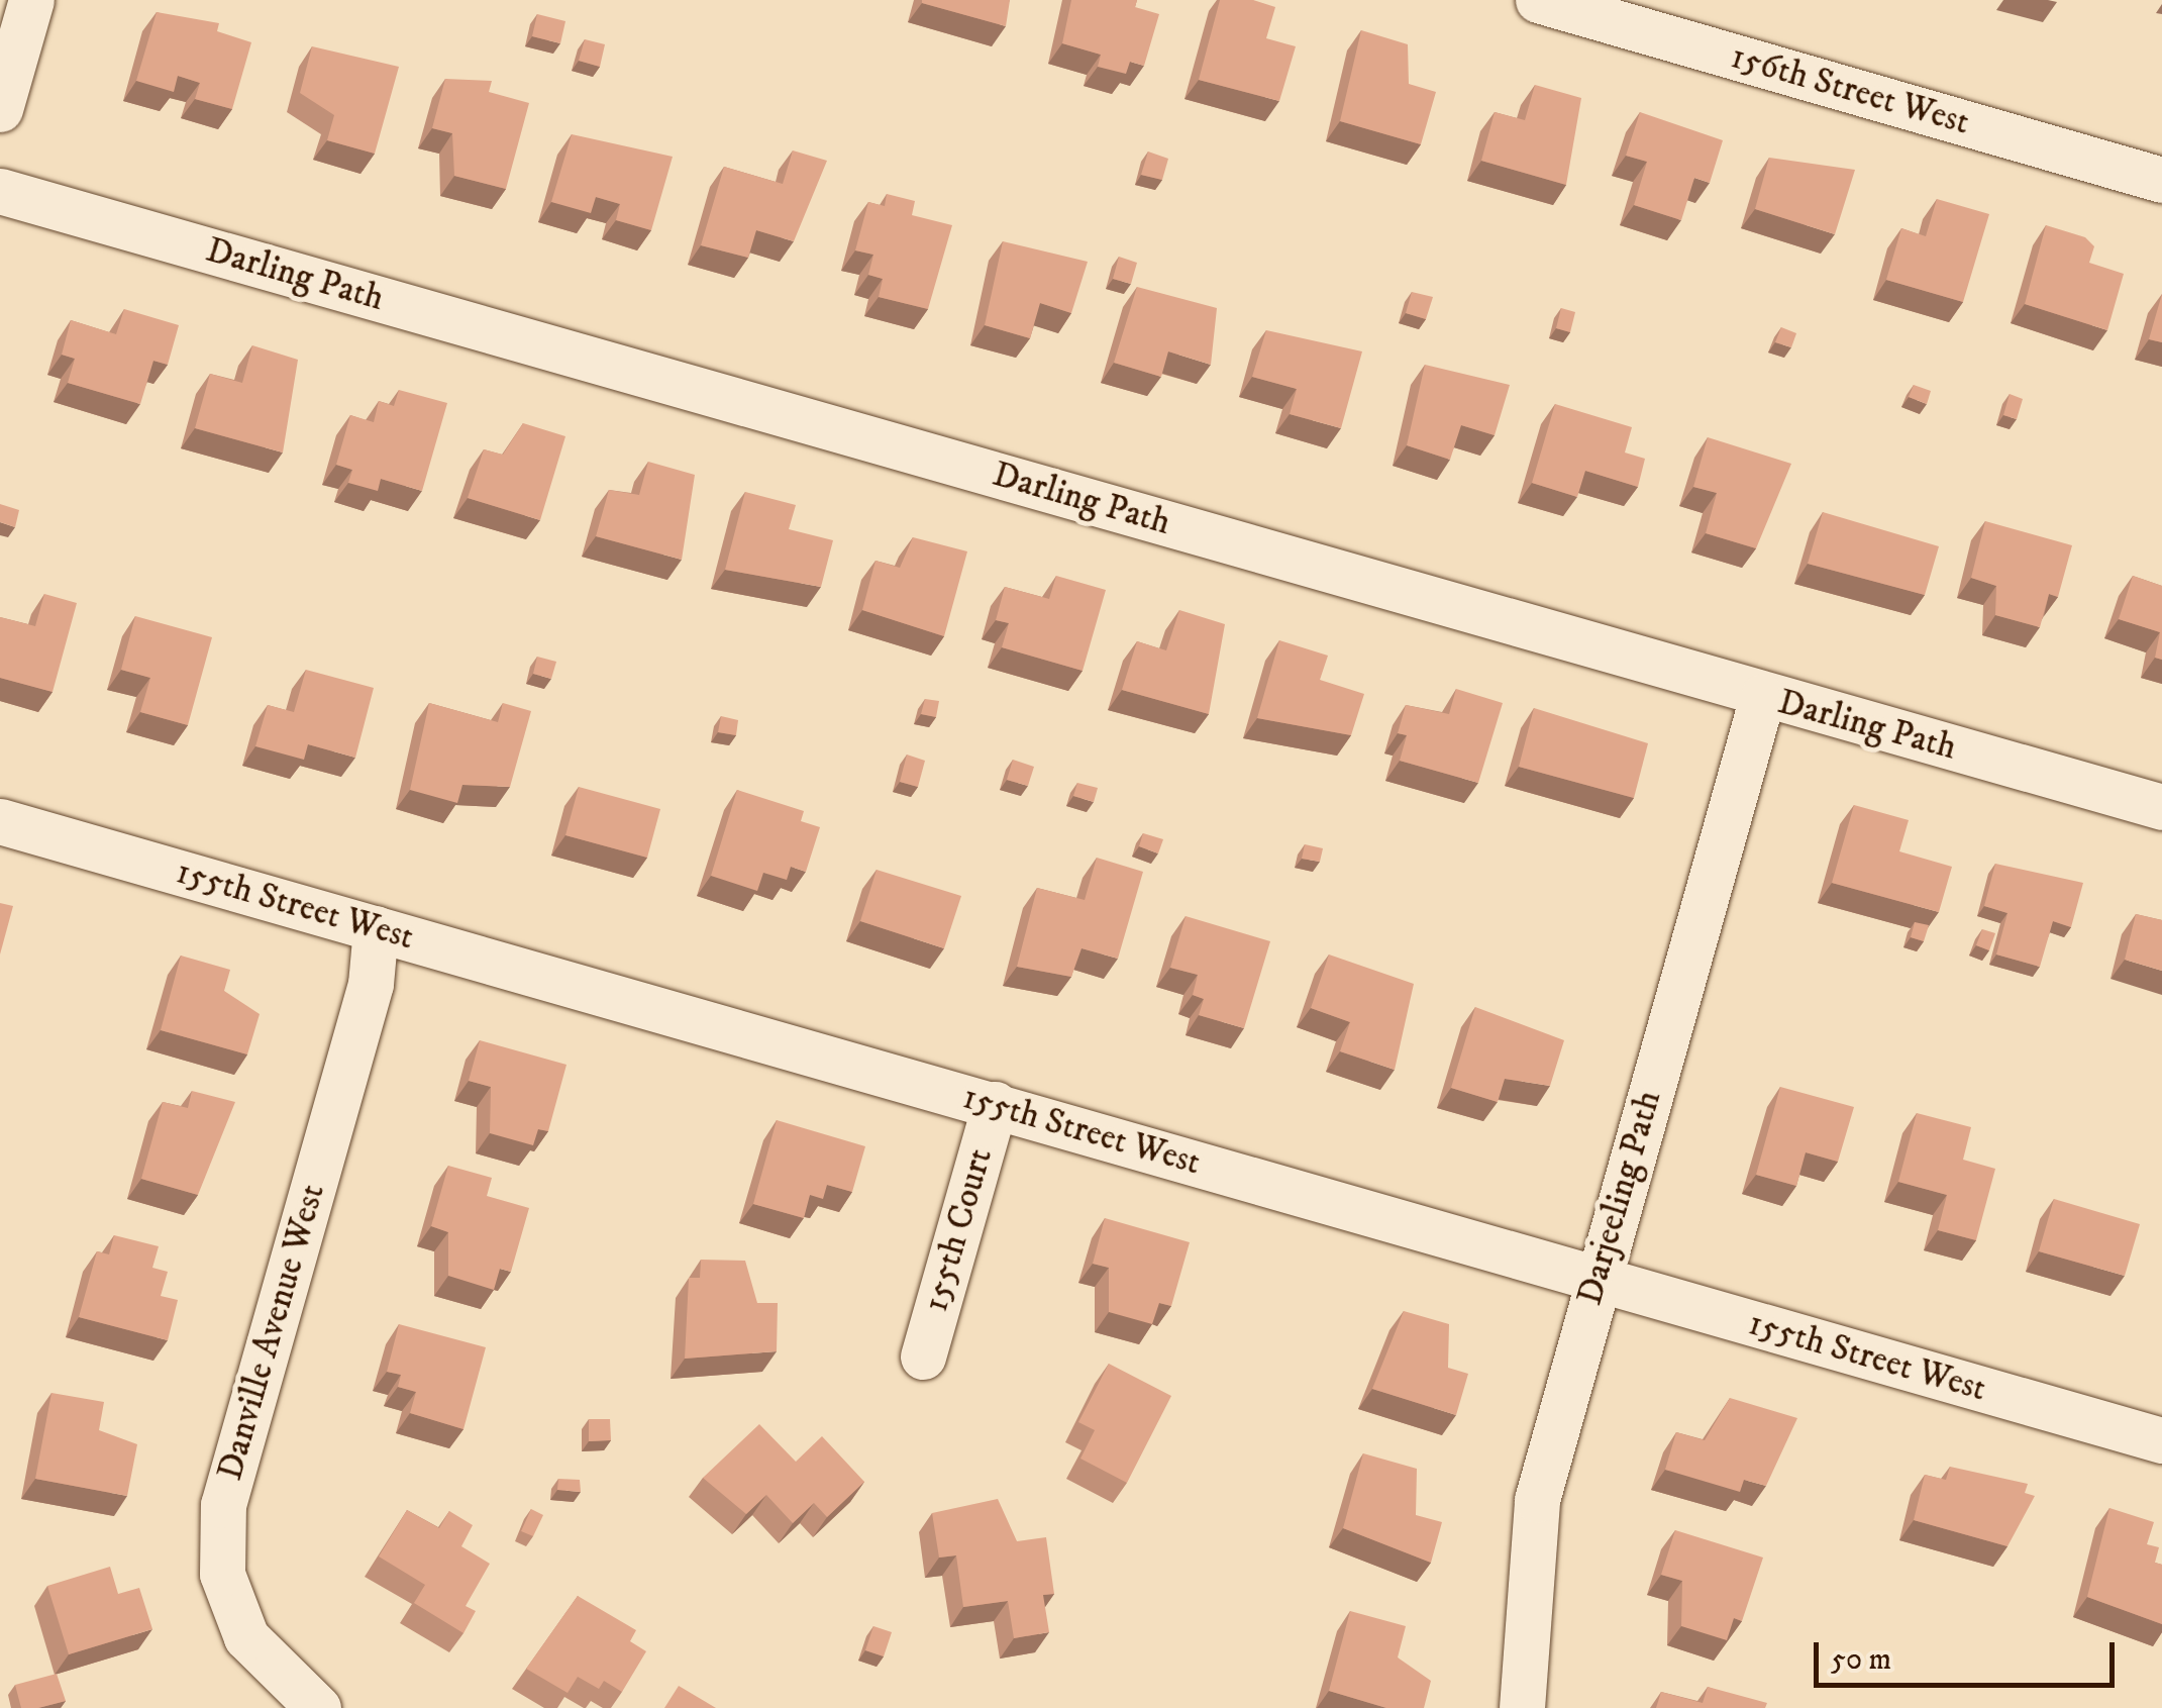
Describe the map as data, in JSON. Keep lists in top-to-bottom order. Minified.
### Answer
{"streets":{"street":["156th Street West","Darling Path","155th Street West","Darjeeling Path","155th Court","Danville Avenue West"]},"crossings":[["Darling Path","Darjeeling Path"],["155th Street West","Darjeeling Path"],["155th Street West","155th Court"],["155th Street West","Danville Avenue West"]],"scale_bar":"50 m"}
